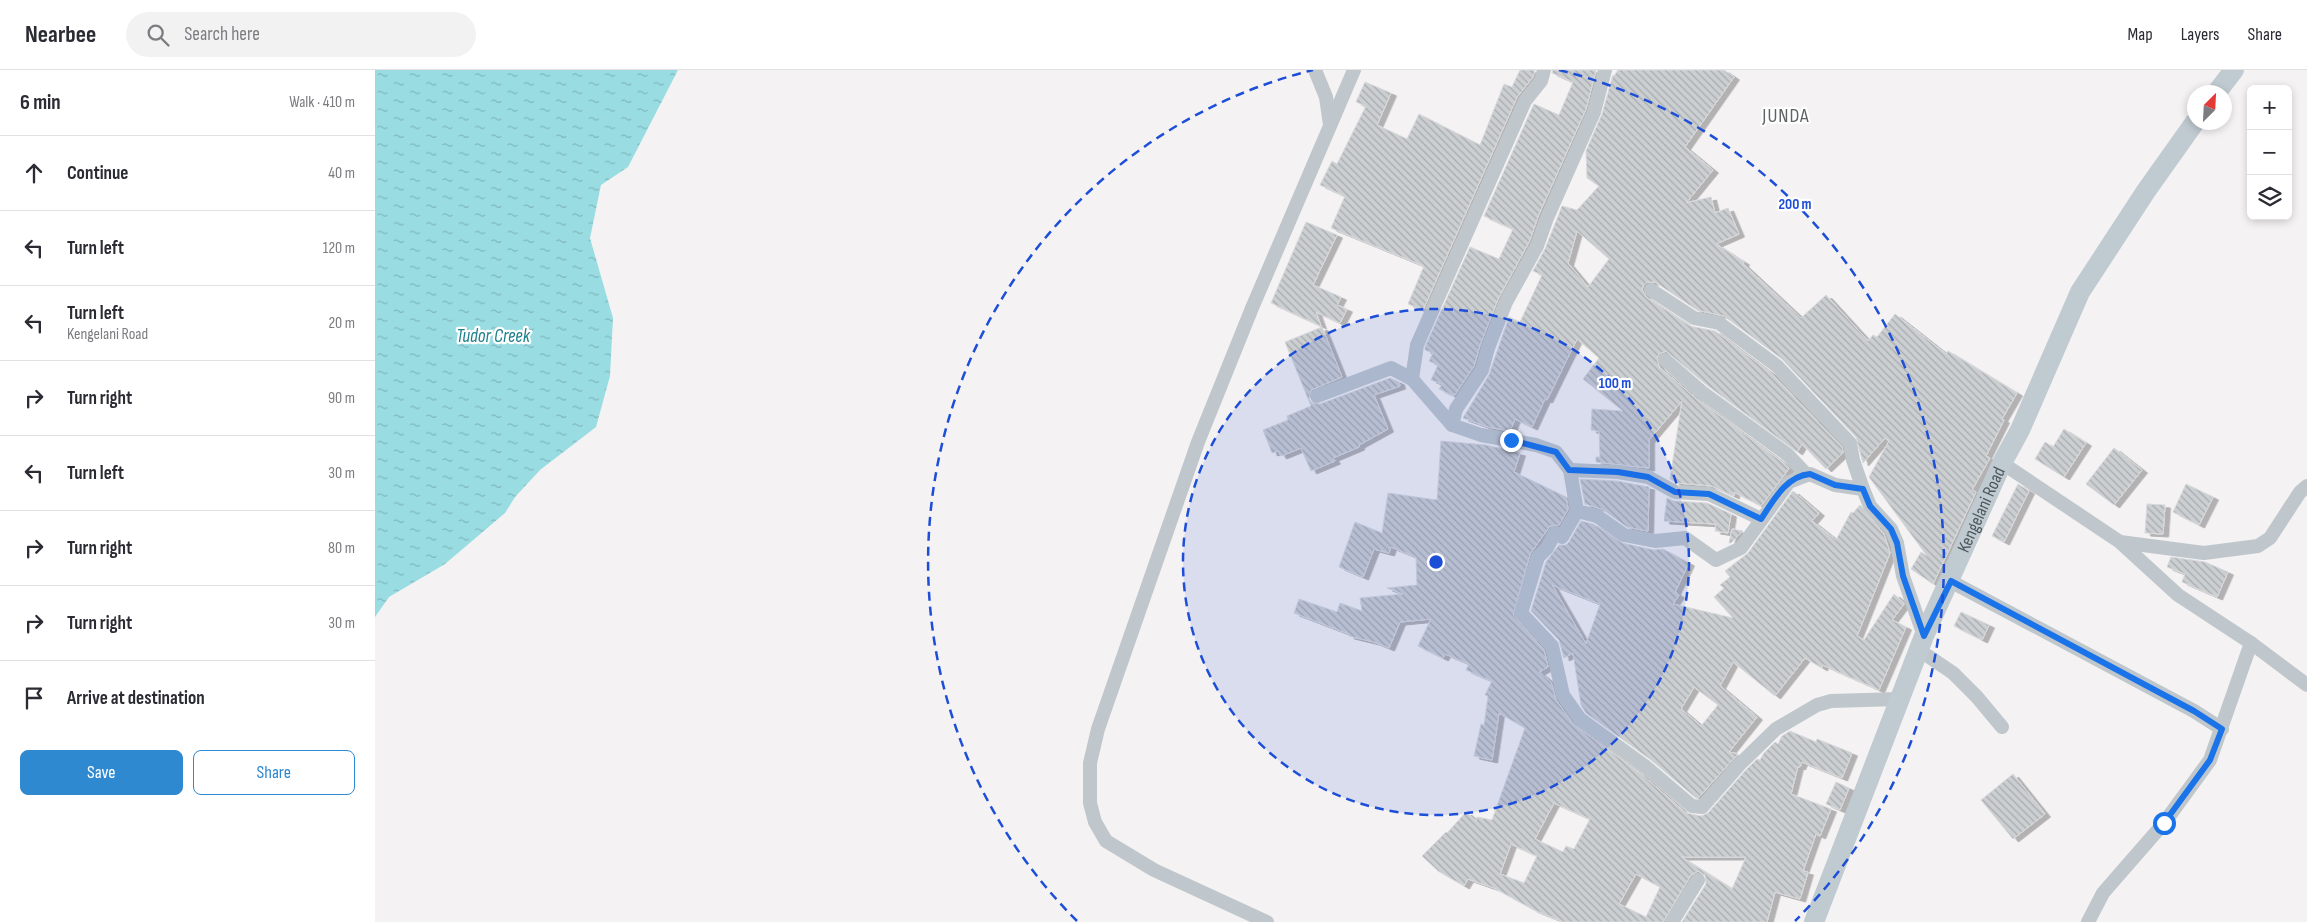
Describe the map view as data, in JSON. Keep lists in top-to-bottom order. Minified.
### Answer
{"streets":{"main road":["Kengelani Road"]},"districts":["JUNDA"],"water":["Tudor Creek"],"north":"top right","page":{"header":"Nearbee","search":"Search here","nav":["Map","Layers","Share"],"heading":["6 min","Walk · 410 m"],"map_buttons":["+","−"],"list":[["Continue","40 m"],["Turn left","120 m"],["Turn left","Kengelani Road","20 m"],["Turn right","90 m"],["Turn left","30 m"],["Turn right","80 m"],["Turn right","30 m"],"Arrive at destination"],"buttons":["Save","Share"]},"rings":["200 m","100 m"]}
